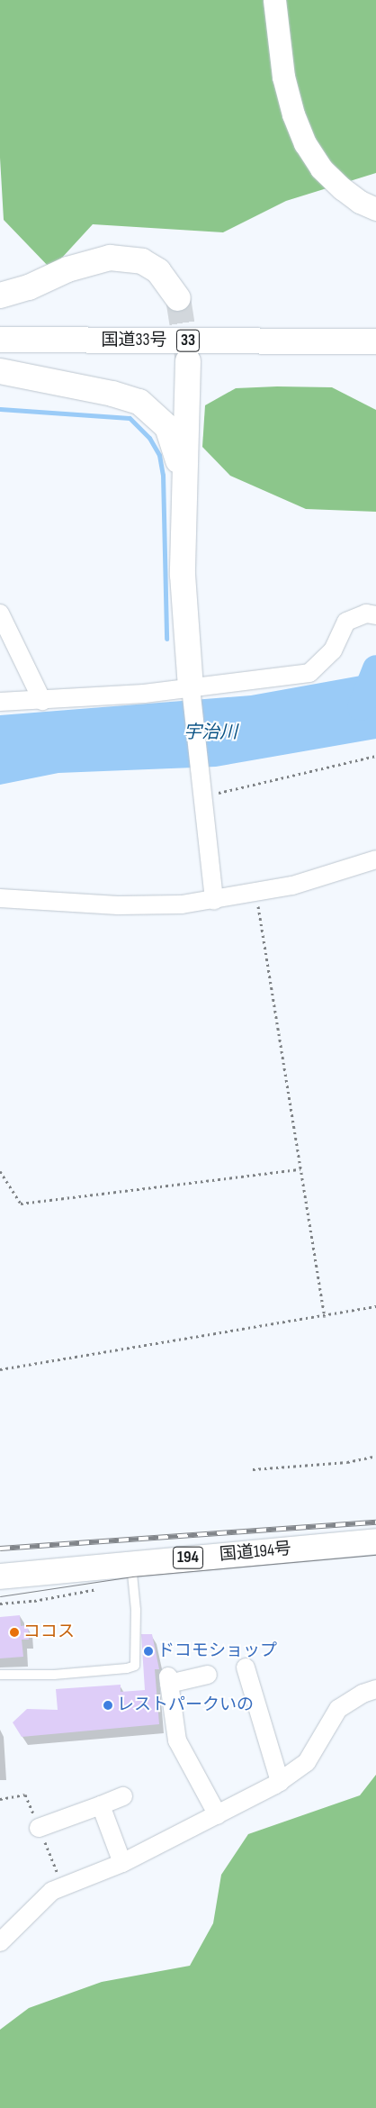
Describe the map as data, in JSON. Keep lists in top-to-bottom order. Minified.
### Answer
{"streets":{"highway":["国道33号","33","国道194号","194"]},"water":["宇治川"],"places":["ココス","ドコモショップ","レストパークいの"]}
